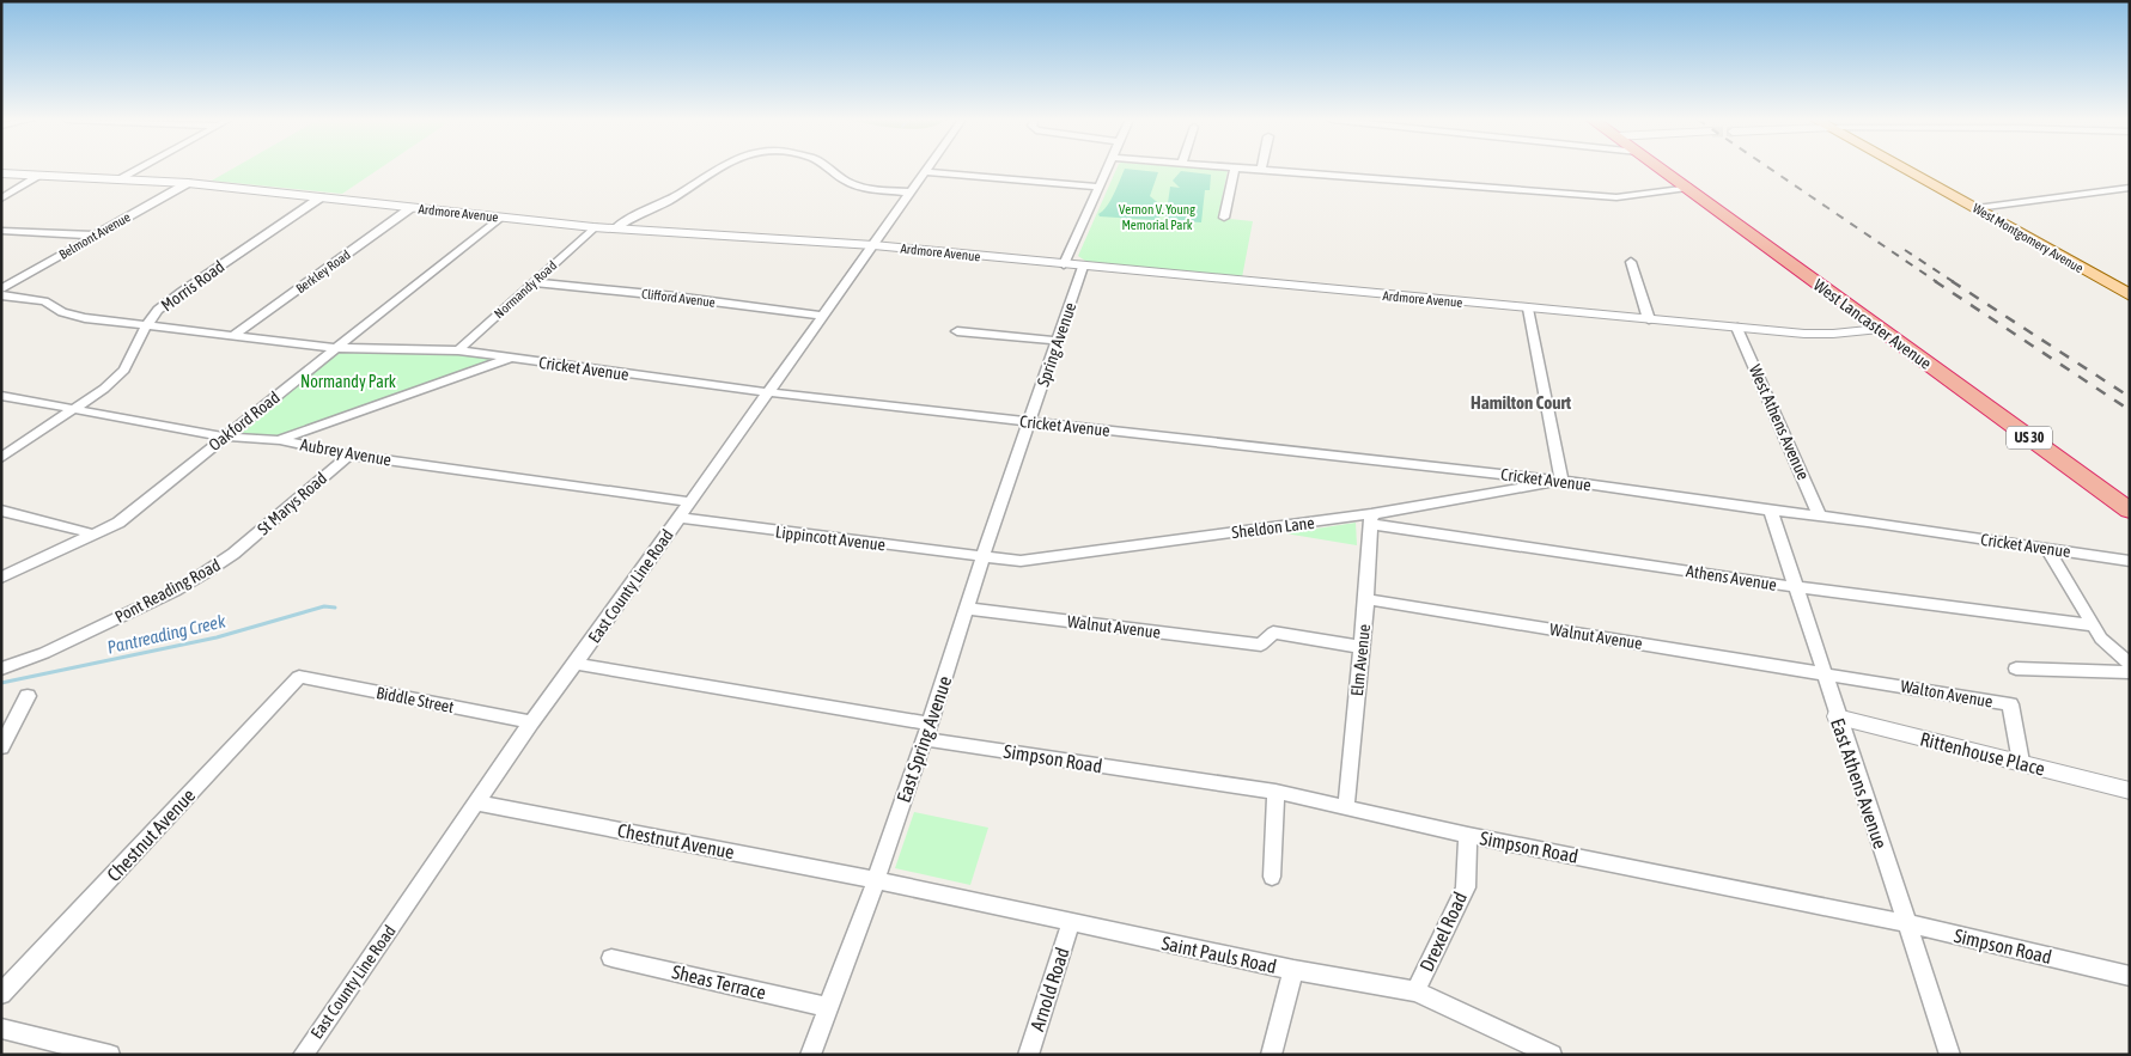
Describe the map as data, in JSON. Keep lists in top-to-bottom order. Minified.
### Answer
{"streets":{"highway":["West Lancaster Avenue","US 30"],"main road":["West Montgomery Avenue"],"street":["Ardmore Avenue","Belmont Avenue","Berkley Road","Morris Road","Normandy Road","Clifford Avenue","Spring Avenue","Cricket Avenue","Oakford Road","West Athens Avenue","Aubrey Avenue","St Marys Road","Sheldon Lane","Lippincott Avenue","Athens Avenue","East County Line Road","Pont Reading Road","Walnut Avenue","Elm Avenue","Walton Avenue","Biddle Street","East Spring Avenue","Rittenhouse Place","Simpson Road","East Athens Avenue","Chestnut Avenue","Drexel Road","Saint Pauls Road","Sheas Terrace","Arnold Road"]},"crossings":[["Ardmore Avenue","Belmont Avenue"],["Ardmore Avenue","Berkley Road"],["Ardmore Avenue","Morris Road"],["Ardmore Avenue","Normandy Road"],["Ardmore Avenue","West Lancaster Avenue"],["Ardmore Avenue","Spring Avenue"],["Ardmore Avenue","Oakford Road"],["Ardmore Avenue","West Athens Avenue"],["Ardmore Avenue","East County Line Road"],["Berkley Road","Cricket Avenue"],["Morris Road","Cricket Avenue"],["Morris Road","Aubrey Avenue"],["Normandy Road","Clifford Avenue"],["Normandy Road","Cricket Avenue"],["Clifford Avenue","East County Line Road"],["Spring Avenue","Cricket Avenue"],["Spring Avenue","East Spring Avenue"],["Cricket Avenue","Oakford Road"],["Cricket Avenue","West Athens Avenue"],["Cricket Avenue","Sheldon Lane"],["Cricket Avenue","East County Line Road"],["Cricket Avenue","East Spring Avenue"],["Cricket Avenue","East Athens Avenue"],["Oakford Road","Aubrey Avenue"],["Aubrey Avenue","St Marys Road"],["Aubrey Avenue","East County Line Road"],["St Marys Road","Pont Reading Road"],["Sheldon Lane","Lippincott Avenue"],["Sheldon Lane","Athens Avenue"],["Sheldon Lane","Elm Avenue"],["Sheldon Lane","East Spring Avenue"],["Lippincott Avenue","East County Line Road"],["Lippincott Avenue","East Spring Avenue"],["Athens Avenue","Elm Avenue"],["Athens Avenue","East Athens Avenue"],["East County Line Road","Biddle Street"],["East County Line Road","Simpson Road"],["East County Line Road","Chestnut Avenue"],["Walnut Avenue","Elm Avenue"],["Walnut Avenue","Walton Avenue"],["Walnut Avenue","East Spring Avenue"],["Walnut Avenue","East Athens Avenue"],["Elm Avenue","Simpson Road"],["Walton Avenue","Rittenhouse Place"],["Walton Avenue","East Athens Avenue"],["Biddle Street","Chestnut Avenue"],["East Spring Avenue","Simpson Road"],["East Spring Avenue","Chestnut Avenue"],["East Spring Avenue","Saint Pauls Road"],["East Spring Avenue","Sheas Terrace"],["Rittenhouse Place","East Athens Avenue"],["Simpson Road","East Athens Avenue"],["Simpson Road","Drexel Road"],["Chestnut Avenue","Saint Pauls Road"],["Drexel Road","Saint Pauls Road"],["Saint Pauls Road","Arnold Road"]],"districts":["Hamilton Court"],"water":["Pantreading Creek"],"parks":["Vernon V. Young Memorial Park","Normandy Park"]}
